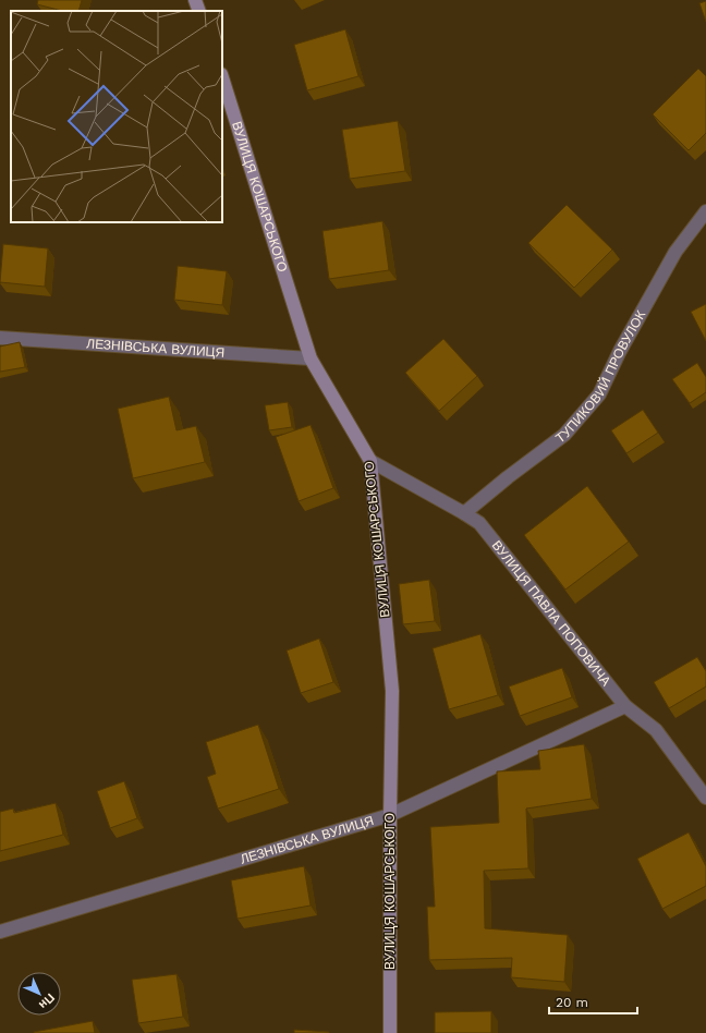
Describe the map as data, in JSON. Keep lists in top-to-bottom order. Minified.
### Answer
{"streets":{"street":["ВУЛИЦЯ КОШАРСЬКОГО","ЛЕЗНІВСЬКА ВУЛИЦЯ","ТУПИКОВИЙ ПРОВУЛОК","ВУЛИЦЯ ПАВЛА ПОПОВИЧА"]},"crossings":[["ВУЛИЦЯ КОШАРСЬКОГО","ЛЕЗНІВСЬКА ВУЛИЦЯ"],["ВУЛИЦЯ КОШАРСЬКОГО","ВУЛИЦЯ ПАВЛА ПОПОВИЧА"],["ЛЕЗНІВСЬКА ВУЛИЦЯ","ВУЛИЦЯ ПАВЛА ПОПОВИЧА"],["ТУПИКОВИЙ ПРОВУЛОК","ВУЛИЦЯ ПАВЛА ПОПОВИЧА"]],"scale_bar":"20 m","north":"bottom right"}
